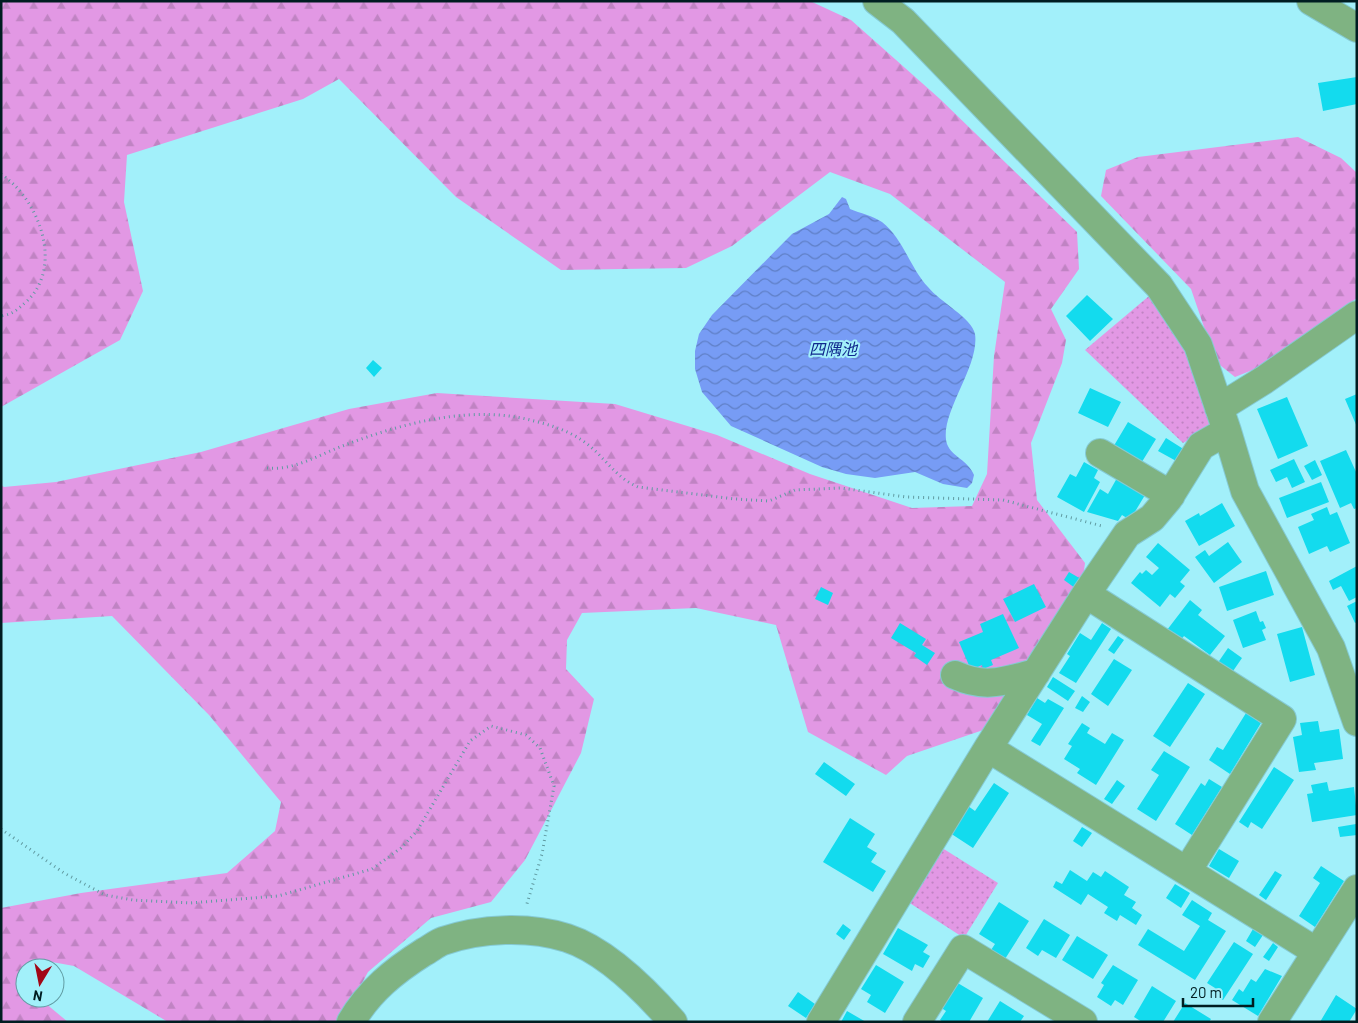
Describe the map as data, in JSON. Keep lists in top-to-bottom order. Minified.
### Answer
{"water":["四隅池"],"scale_bar":"20 m","north":"bottom"}
